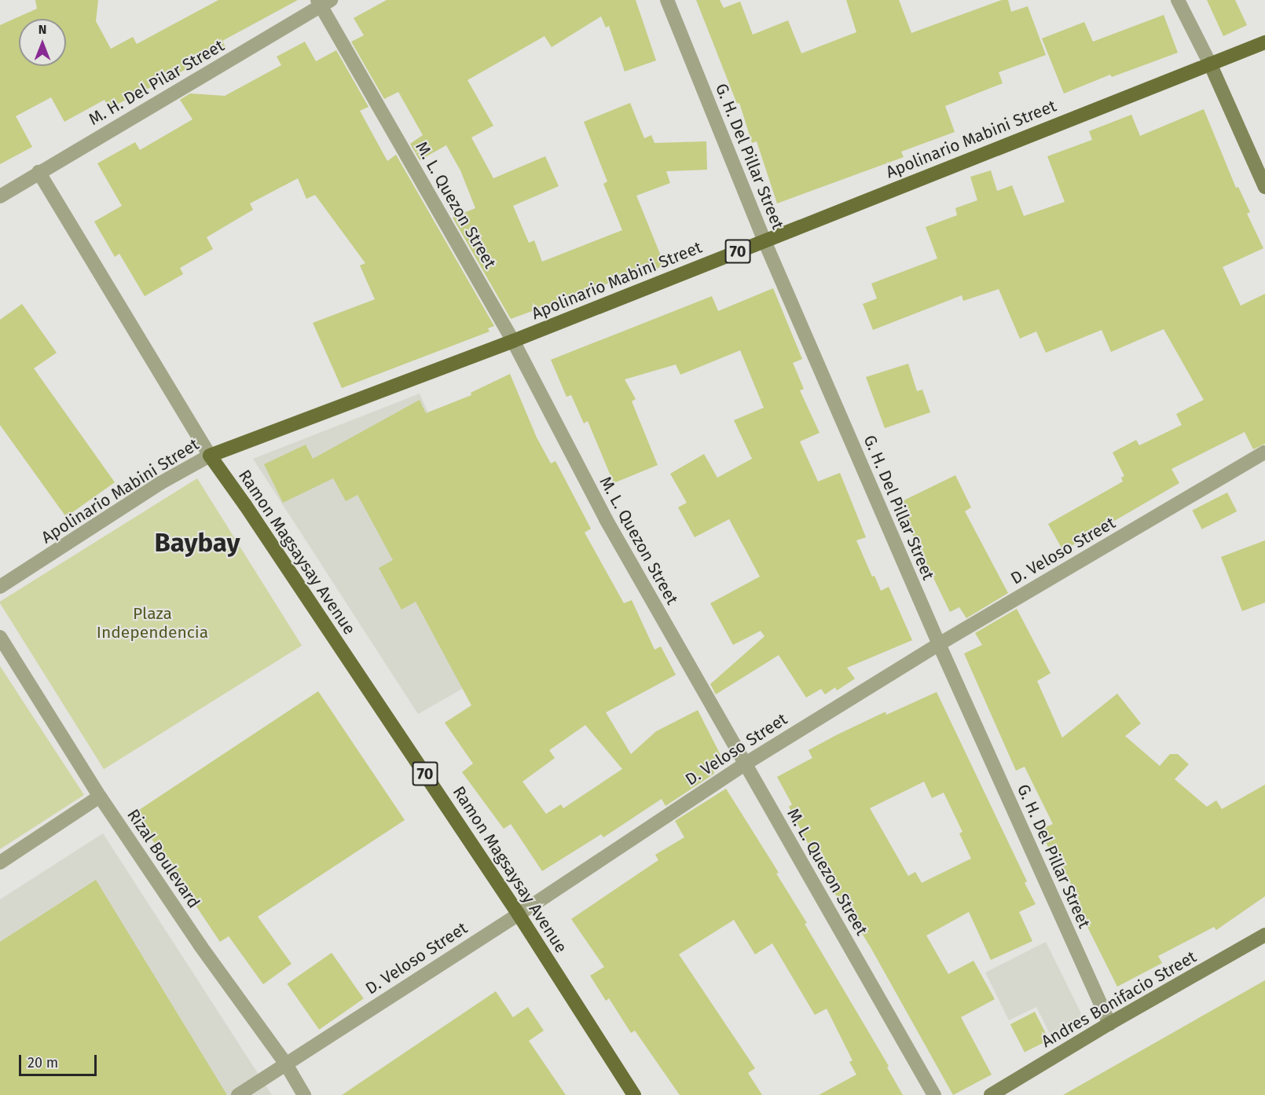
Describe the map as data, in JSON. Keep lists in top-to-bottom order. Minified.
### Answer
{"streets":{"main road":["Apolinario Mabini Street","70","Ramon Magsaysay Avenue"],"street":["M. H. Del Pilar Street","G. H. Del Pillar Street","M. L. Quezon Street","D. Veloso Street","Rizal Boulevard","Andres Bonifacio Street"]},"crossings":[["M. H. Del Pilar Street","M. L. Quezon Street"],["Apolinario Mabini Street","G. H. Del Pillar Street"],["Apolinario Mabini Street","M. L. Quezon Street"],["Apolinario Mabini Street","Ramon Magsaysay Avenue"],["G. H. Del Pillar Street","D. Veloso Street"],["G. H. Del Pillar Street","Andres Bonifacio Street"],["M. L. Quezon Street","D. Veloso Street"],["D. Veloso Street","Ramon Magsaysay Avenue"],["D. Veloso Street","Rizal Boulevard"]],"districts":["Baybay"],"parks":["Plaza Independencia"],"scale_bar":"20 m","north":"top"}
